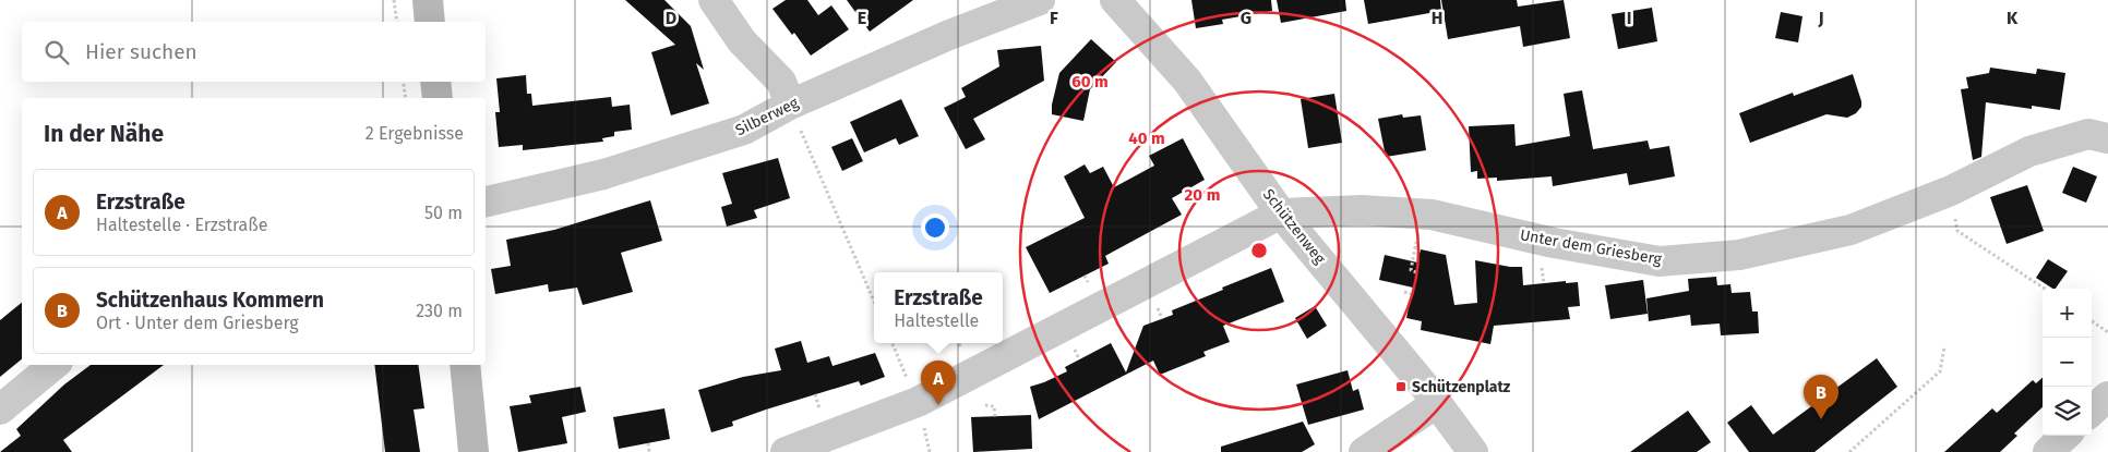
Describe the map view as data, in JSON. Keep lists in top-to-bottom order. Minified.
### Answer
{"streets":{"street":["Silberweg","Schützenweg","Unter dem Griesberg"]},"crossings":[["Schützenweg","Unter dem Griesberg"]],"places":{"transit":["Schützenplatz"]},"page":{"search":"Hier suchen","heading":["In der Nähe","2 Ergebnisse"],"list":[{"mark":"A","name":"Erzstraße","note":"Haltestelle · Erzstraße","value":"50 m"},{"mark":"B","name":"Schützenhaus Kommern","note":"Ort · Unter dem Griesberg","value":"230 m"}],"popup":["Erzstraße","Haltestelle"],"map_buttons":["+","−"],"pins":["A","B"]},"grid":{"columns":["D","E","F","G","H","I","J","K"]},"rings":["60 m","40 m","20 m"]}
